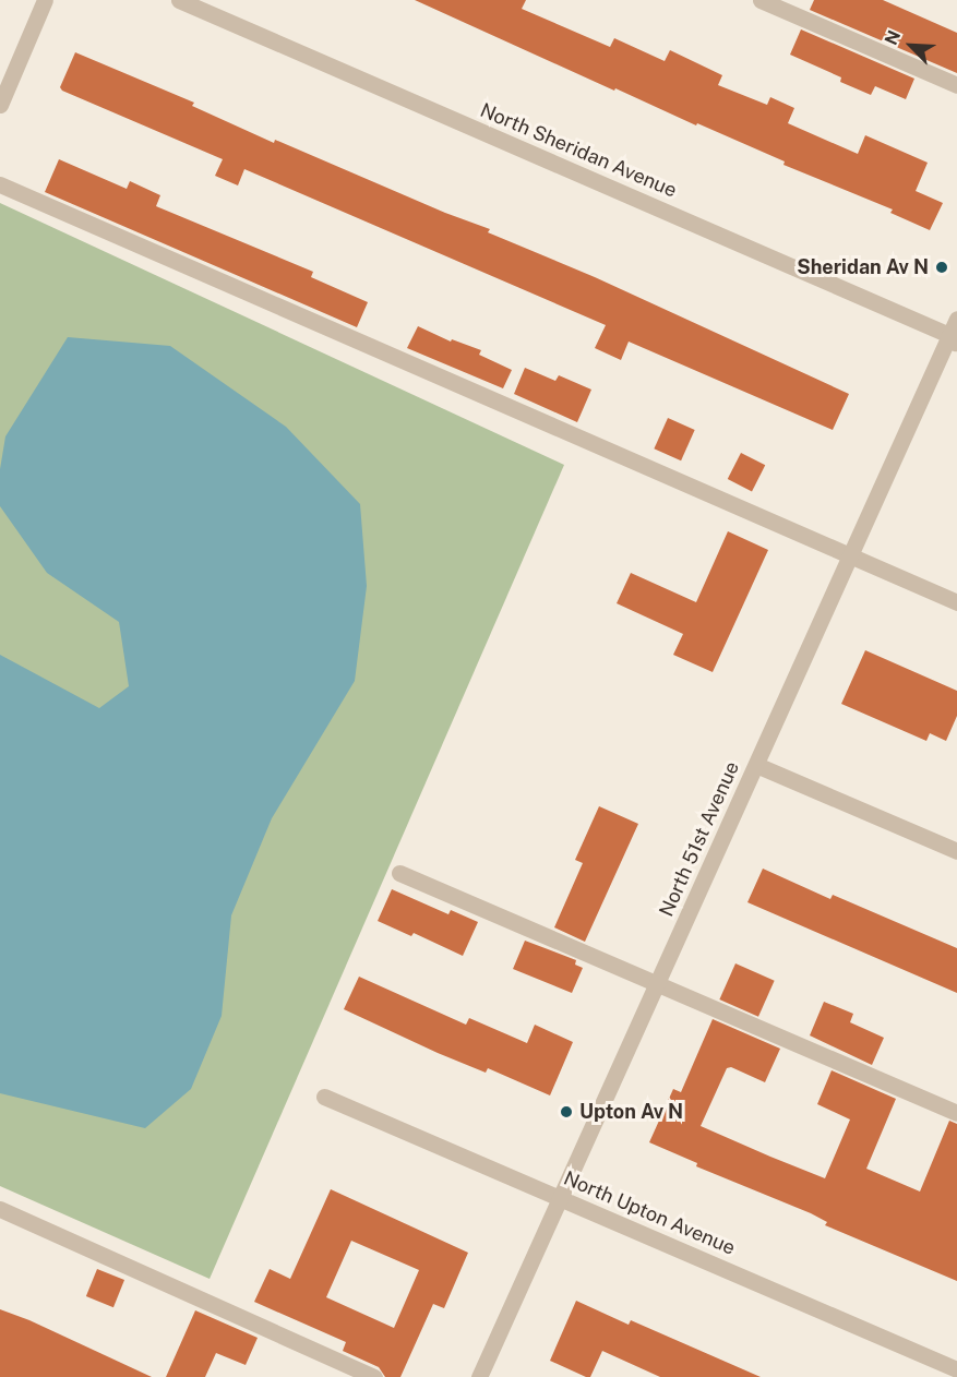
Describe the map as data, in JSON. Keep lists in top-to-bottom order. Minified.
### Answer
{"streets":{"street":["North Sheridan Avenue","North 51st Avenue","North Upton Avenue"]},"crossings":[["North Sheridan Avenue","North 51st Avenue"],["North 51st Avenue","North Upton Avenue"]],"places":["Sheridan Av N","Upton Av N"],"north":"top left"}
